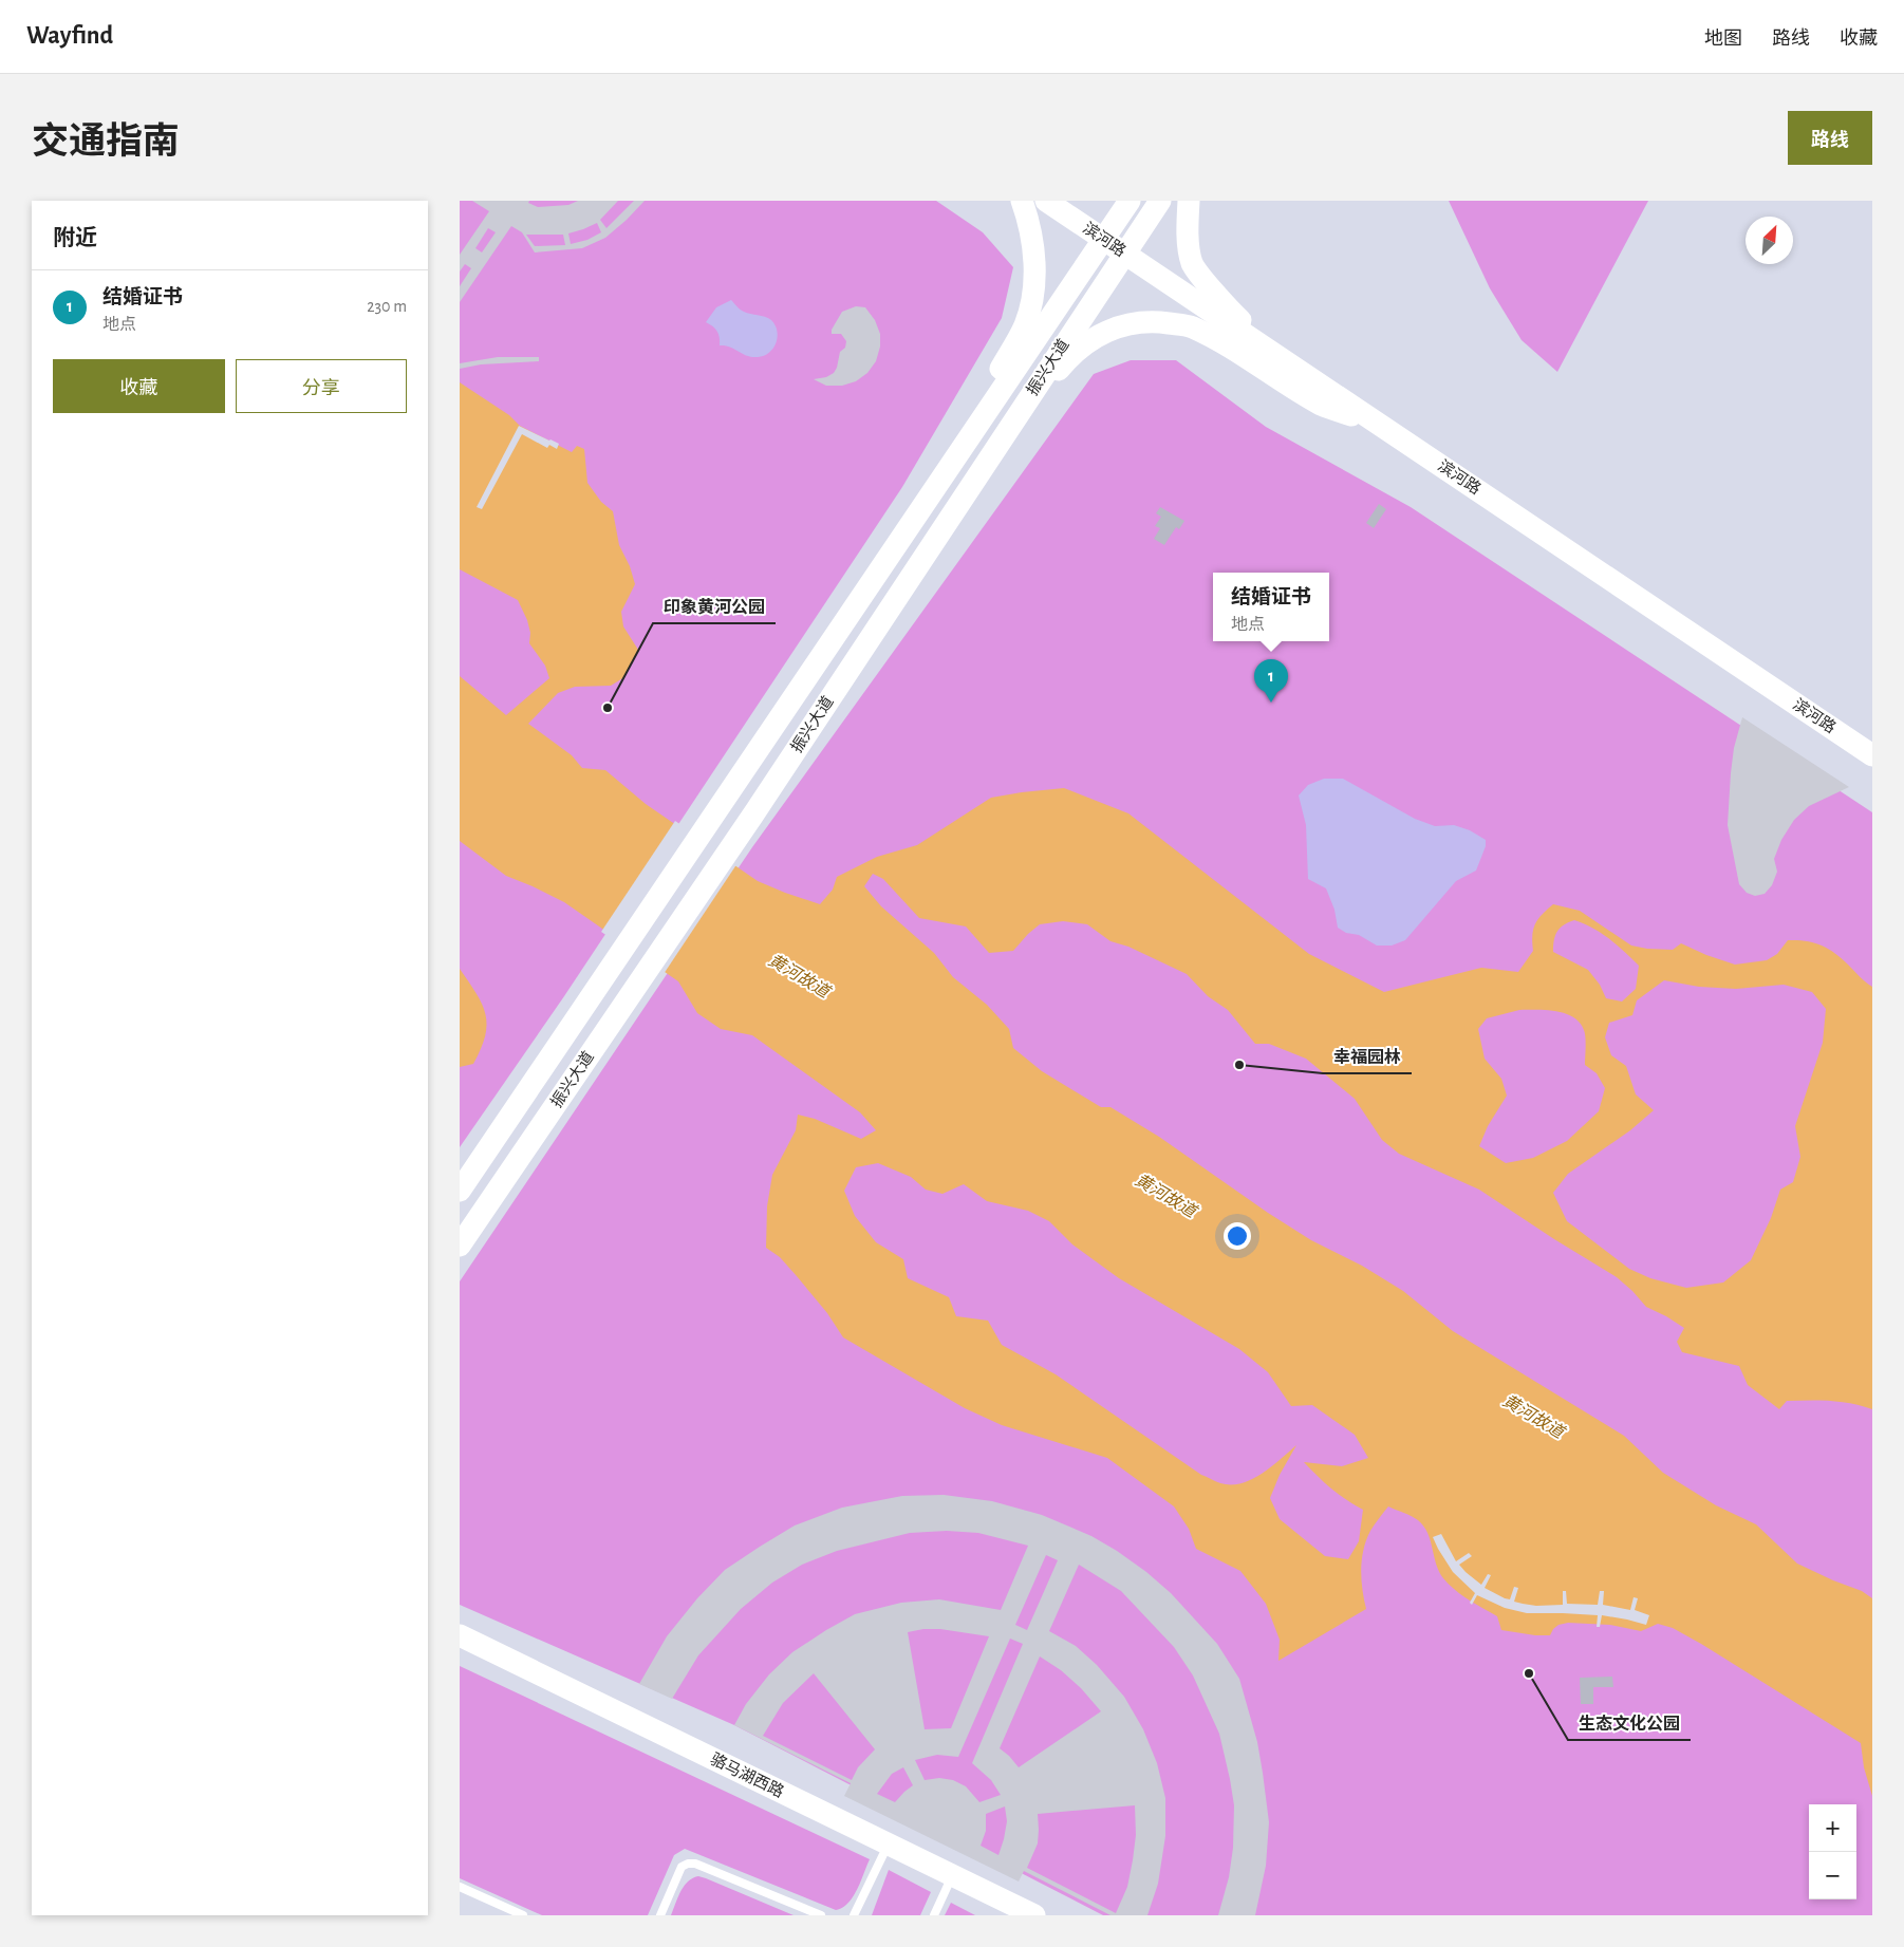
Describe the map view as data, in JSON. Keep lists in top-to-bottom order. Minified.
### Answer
{"streets":{"main road":["滨河路","振兴大道","骆马湖西路"]},"crossings":[["滨河路","振兴大道"]],"water":["黄河故道"],"places":["印象黄河公园","幸福园林","生态文化公园"],"north":"top right","page":{"header":"Wayfind","nav":["地图","路线","收藏"],"title":"交通指南","buttons":["路线",["收藏","分享"]],"heading":"附近","list":[{"mark":"1","name":"结婚证书","note":"地点","value":"230 m"}],"popup":["结婚证书","地点"],"pins":"1","map_buttons":["+","−"]}}
